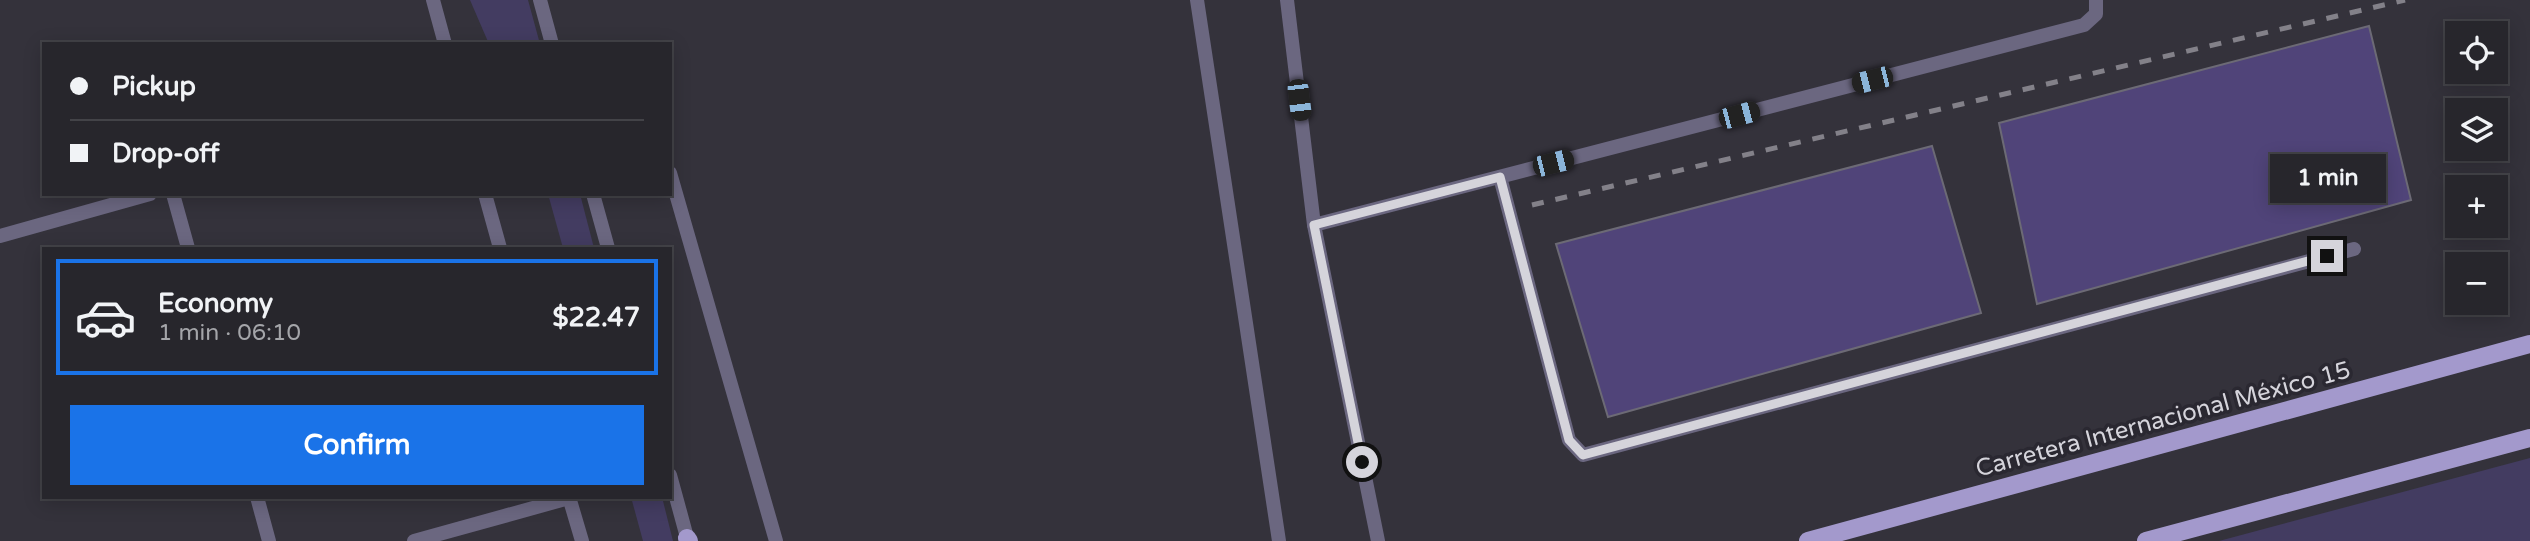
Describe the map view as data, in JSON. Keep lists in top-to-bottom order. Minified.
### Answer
{"streets":{"main road":["Carretera Internacional México 15"]},"page":{"map_buttons":["+","−"],"banner":["Pickup","Drop-off"],"bubble":"1 min","list":[{"name":"Economy","note":"1 min · 06:10","value":"$22.47"}],"buttons":"Confirm"}}
